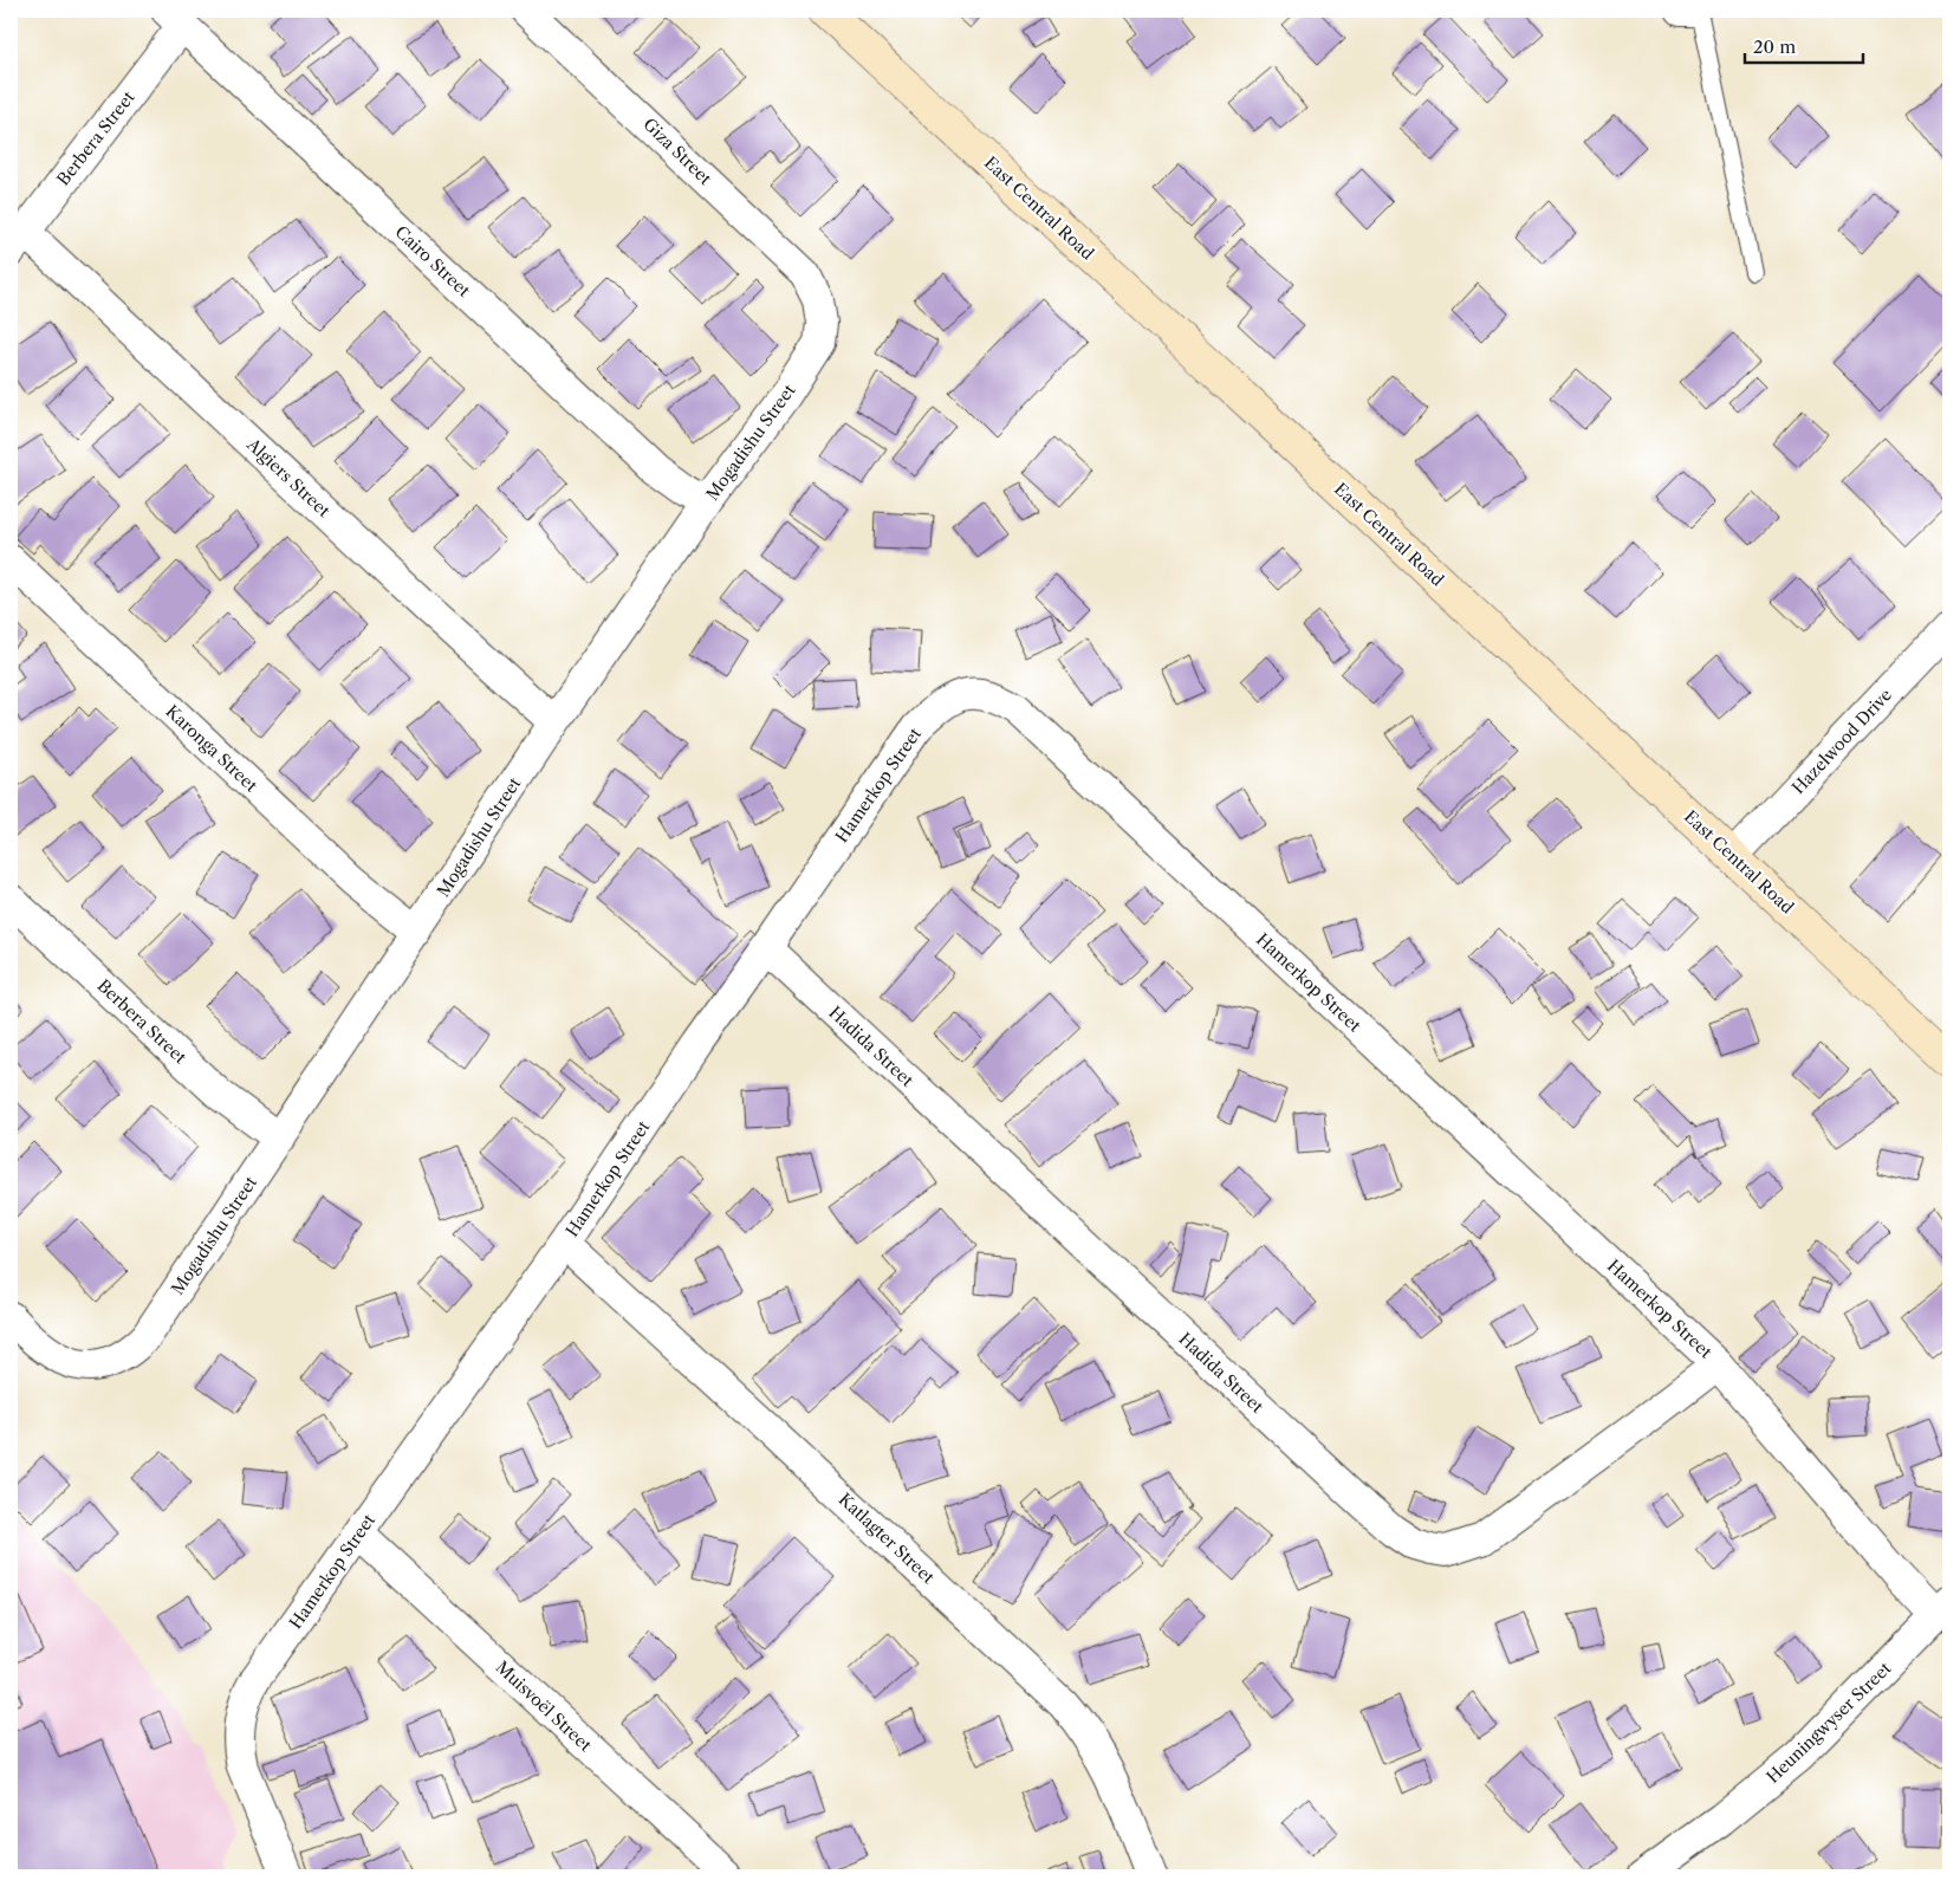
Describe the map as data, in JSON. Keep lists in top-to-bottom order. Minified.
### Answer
{"streets":{"street":["Berbera Street","Giza Street","East Central Road","Cairo Street","Mogadishu Street","Algiers Street","Hazelwood Drive","Karonga Street","Hamerkop Street","Hadida Street","Katlagter Street","Muisvoël Street","Heuningwyser Street"]},"crossings":[["Berbera Street","Cairo Street"],["Berbera Street","Mogadishu Street"],["Berbera Street","Algiers Street"],["Giza Street","Mogadishu Street"],["East Central Road","Hazelwood Drive"],["Cairo Street","Mogadishu Street"],["Mogadishu Street","Algiers Street"],["Mogadishu Street","Karonga Street"],["Hamerkop Street","Hadida Street"],["Hamerkop Street","Katlagter Street"],["Hamerkop Street","Muisvoël Street"],["Hamerkop Street","Heuningwyser Street"]],"scale_bar":"20 m"}
